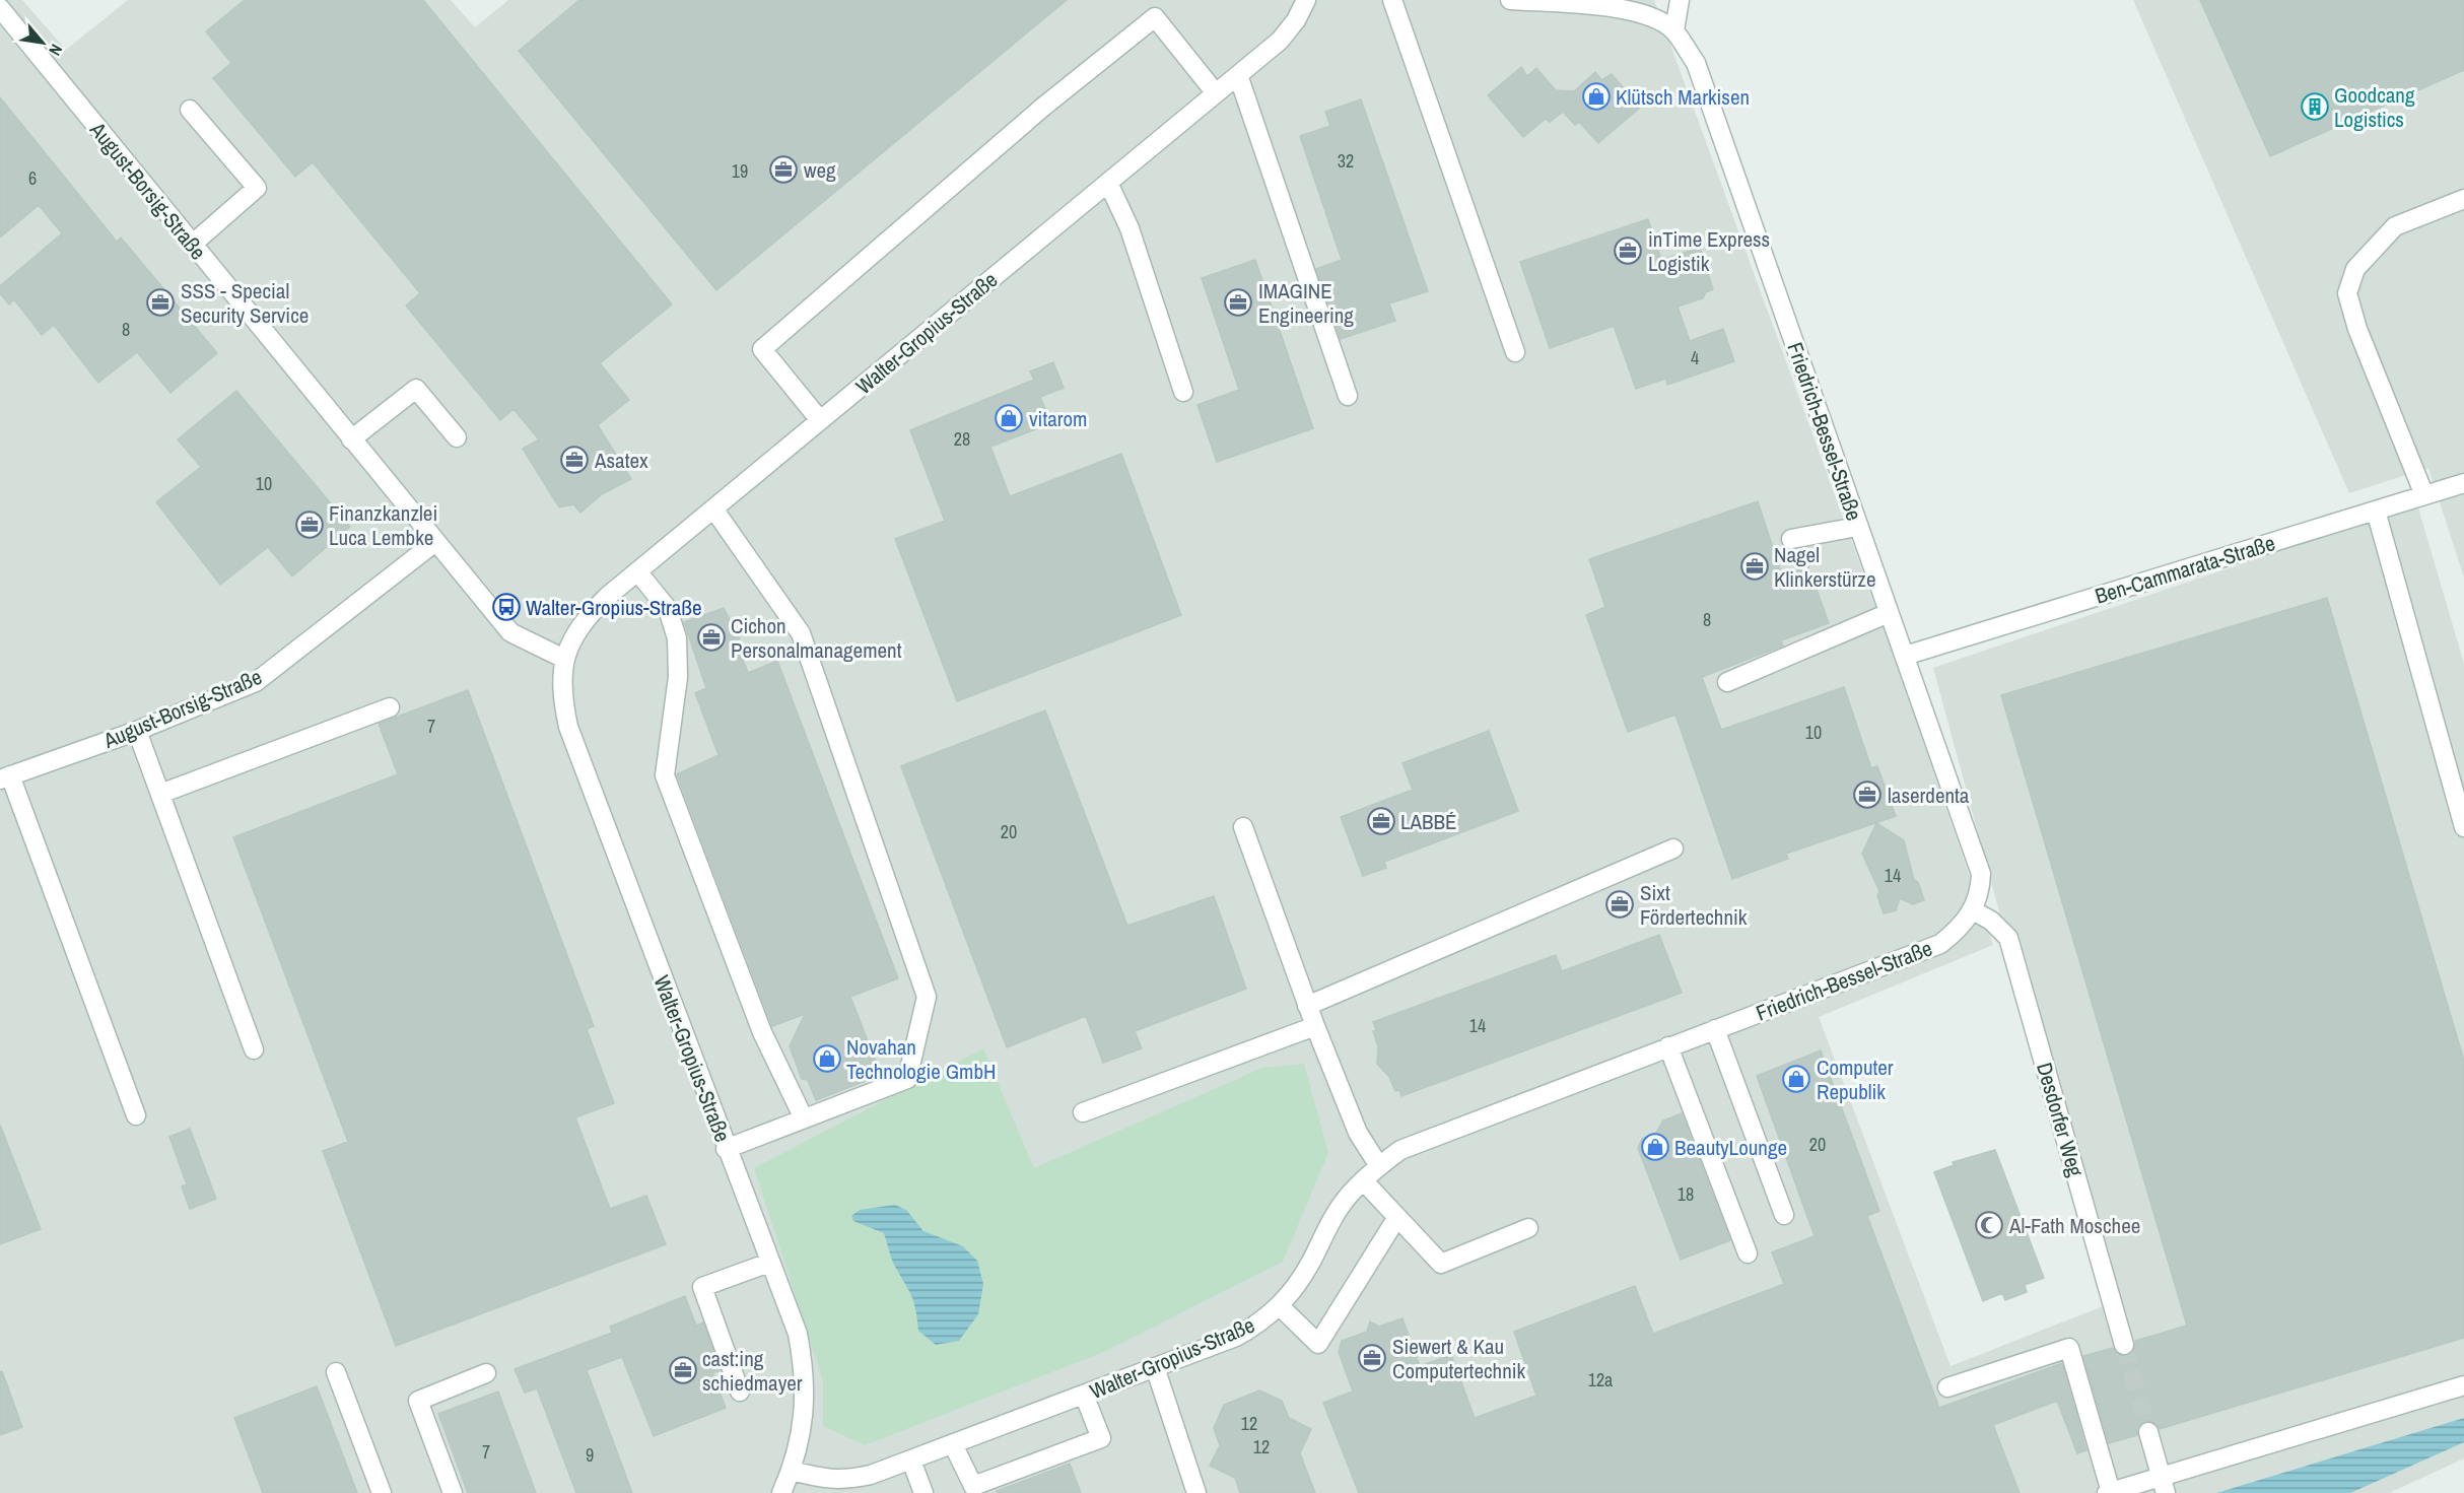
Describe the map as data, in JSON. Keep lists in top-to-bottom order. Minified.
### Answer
{"streets":{"street":["August-Borsig-Straße","Walter-Gropius-Straße","Friedrich-Bessel-Straße","Ben-Cammarata-Straße","Desdorfer Weg"]},"crossings":[["August-Borsig-Straße","Walter-Gropius-Straße"],["Walter-Gropius-Straße","Friedrich-Bessel-Straße"],["Friedrich-Bessel-Straße","Ben-Cammarata-Straße"],["Friedrich-Bessel-Straße","Desdorfer Weg"]],"places":{"shop":["Klütsch Markisen","vitarom","Novahan Technologie GmbH","Computer Republik","BeautyLounge"],"building":["Goodcang Logistics"],"office":["weg","inTime Express Logistik","SSS - Special Security Service","IMAGINE Engineering","Asatex","Finanzkanzlei Luca Lembke","Nagel Klinkerstürze","Cichon Personalmanagement","laserdenta","LABBÉ","Sixt Fördertechnik","Siewert & Kau Computertechnik","cast:ing schiedmayer"],"bus stop":["Walter-Gropius-Straße"],"mosque":["Al-Fath Moschee"]},"house_numbers":["32","19","6","8","4","28","10","8","7","10","20","14","14","20","18","12a","12","12","7","9"],"north":"bottom right"}
